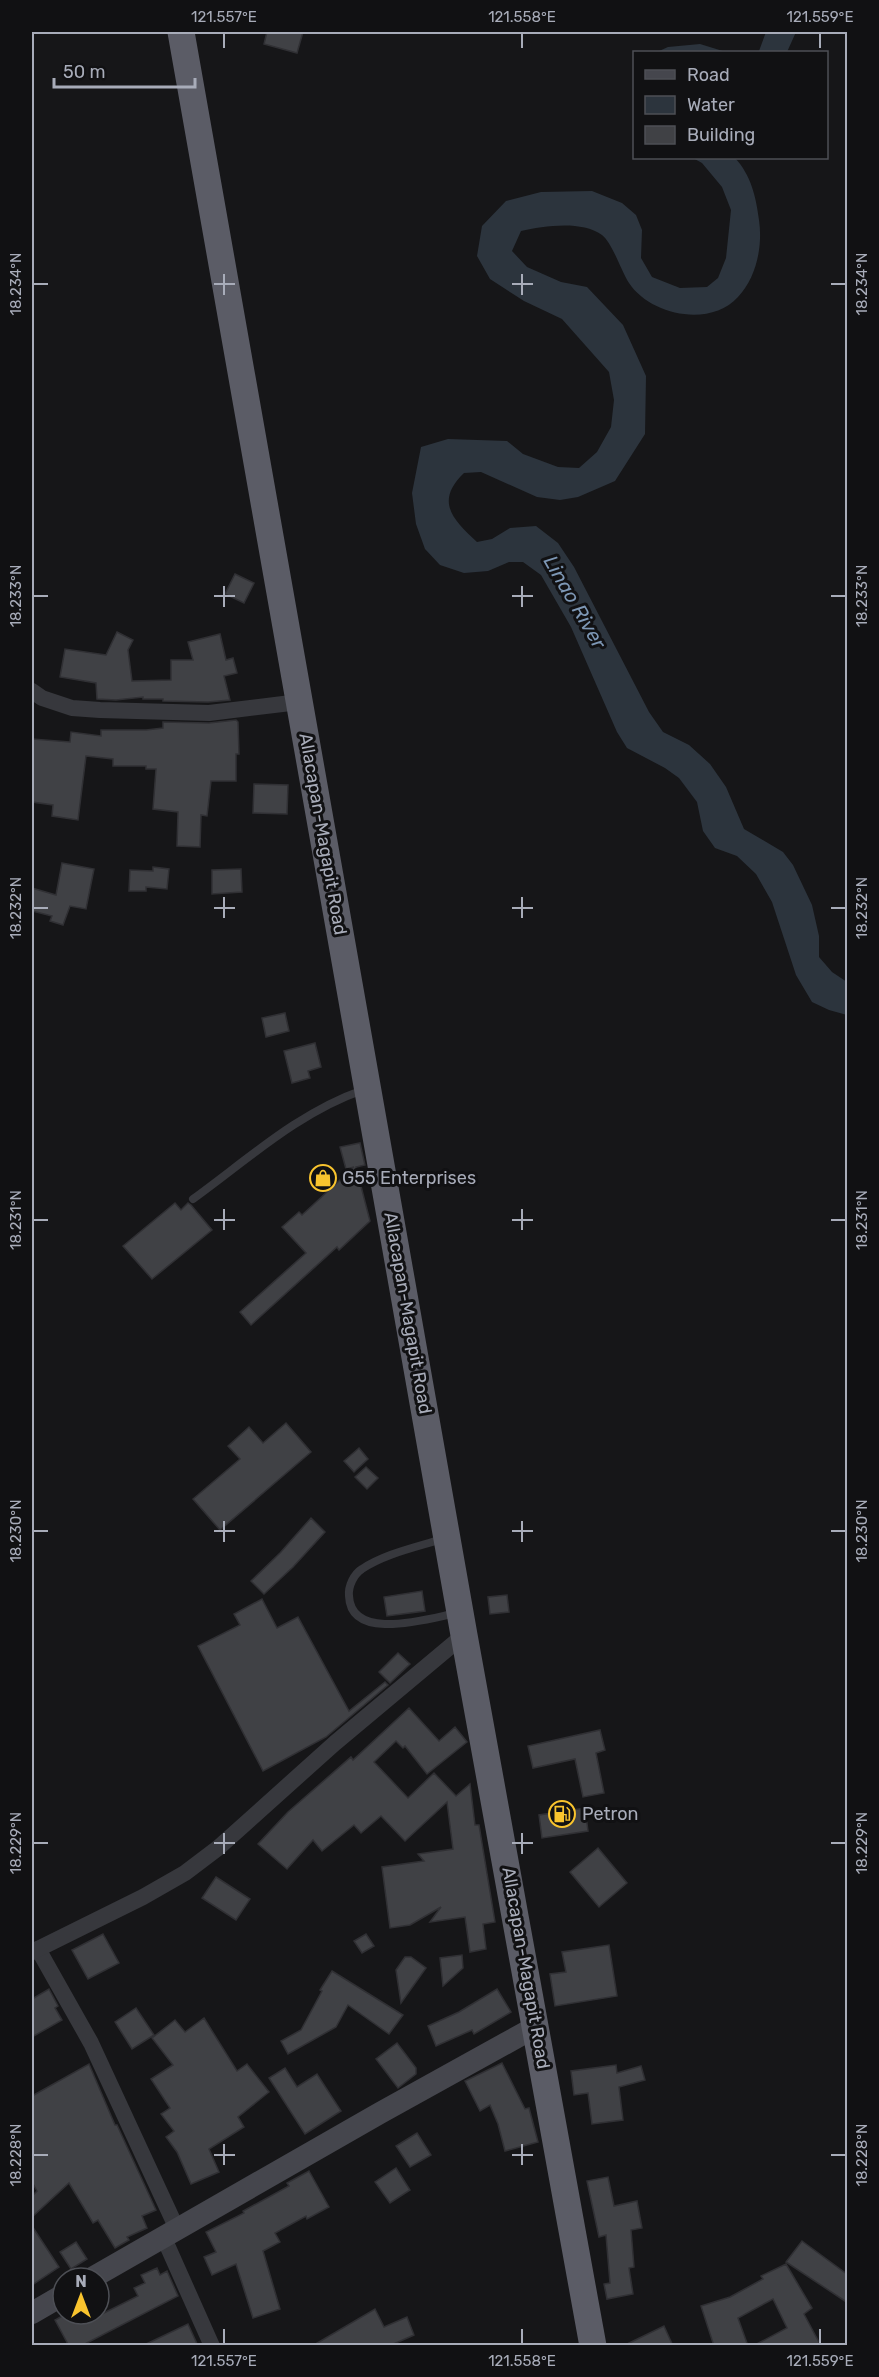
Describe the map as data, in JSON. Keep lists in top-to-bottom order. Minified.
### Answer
{"streets":{"highway":["Allacapan-Magapit Road"]},"water":["Linao River"],"places":{"shop":["G55 Enterprises"],"fuel station":["Petron"]},"legend":["Road","Water","Building"],"scale_bar":"50 m","north":"top","coordinates":["121.557°E","121.558°E","121.559°E","18.234°N","18.233°N","18.232°N","18.231°N","18.230°N","18.229°N","18.228°N"]}
